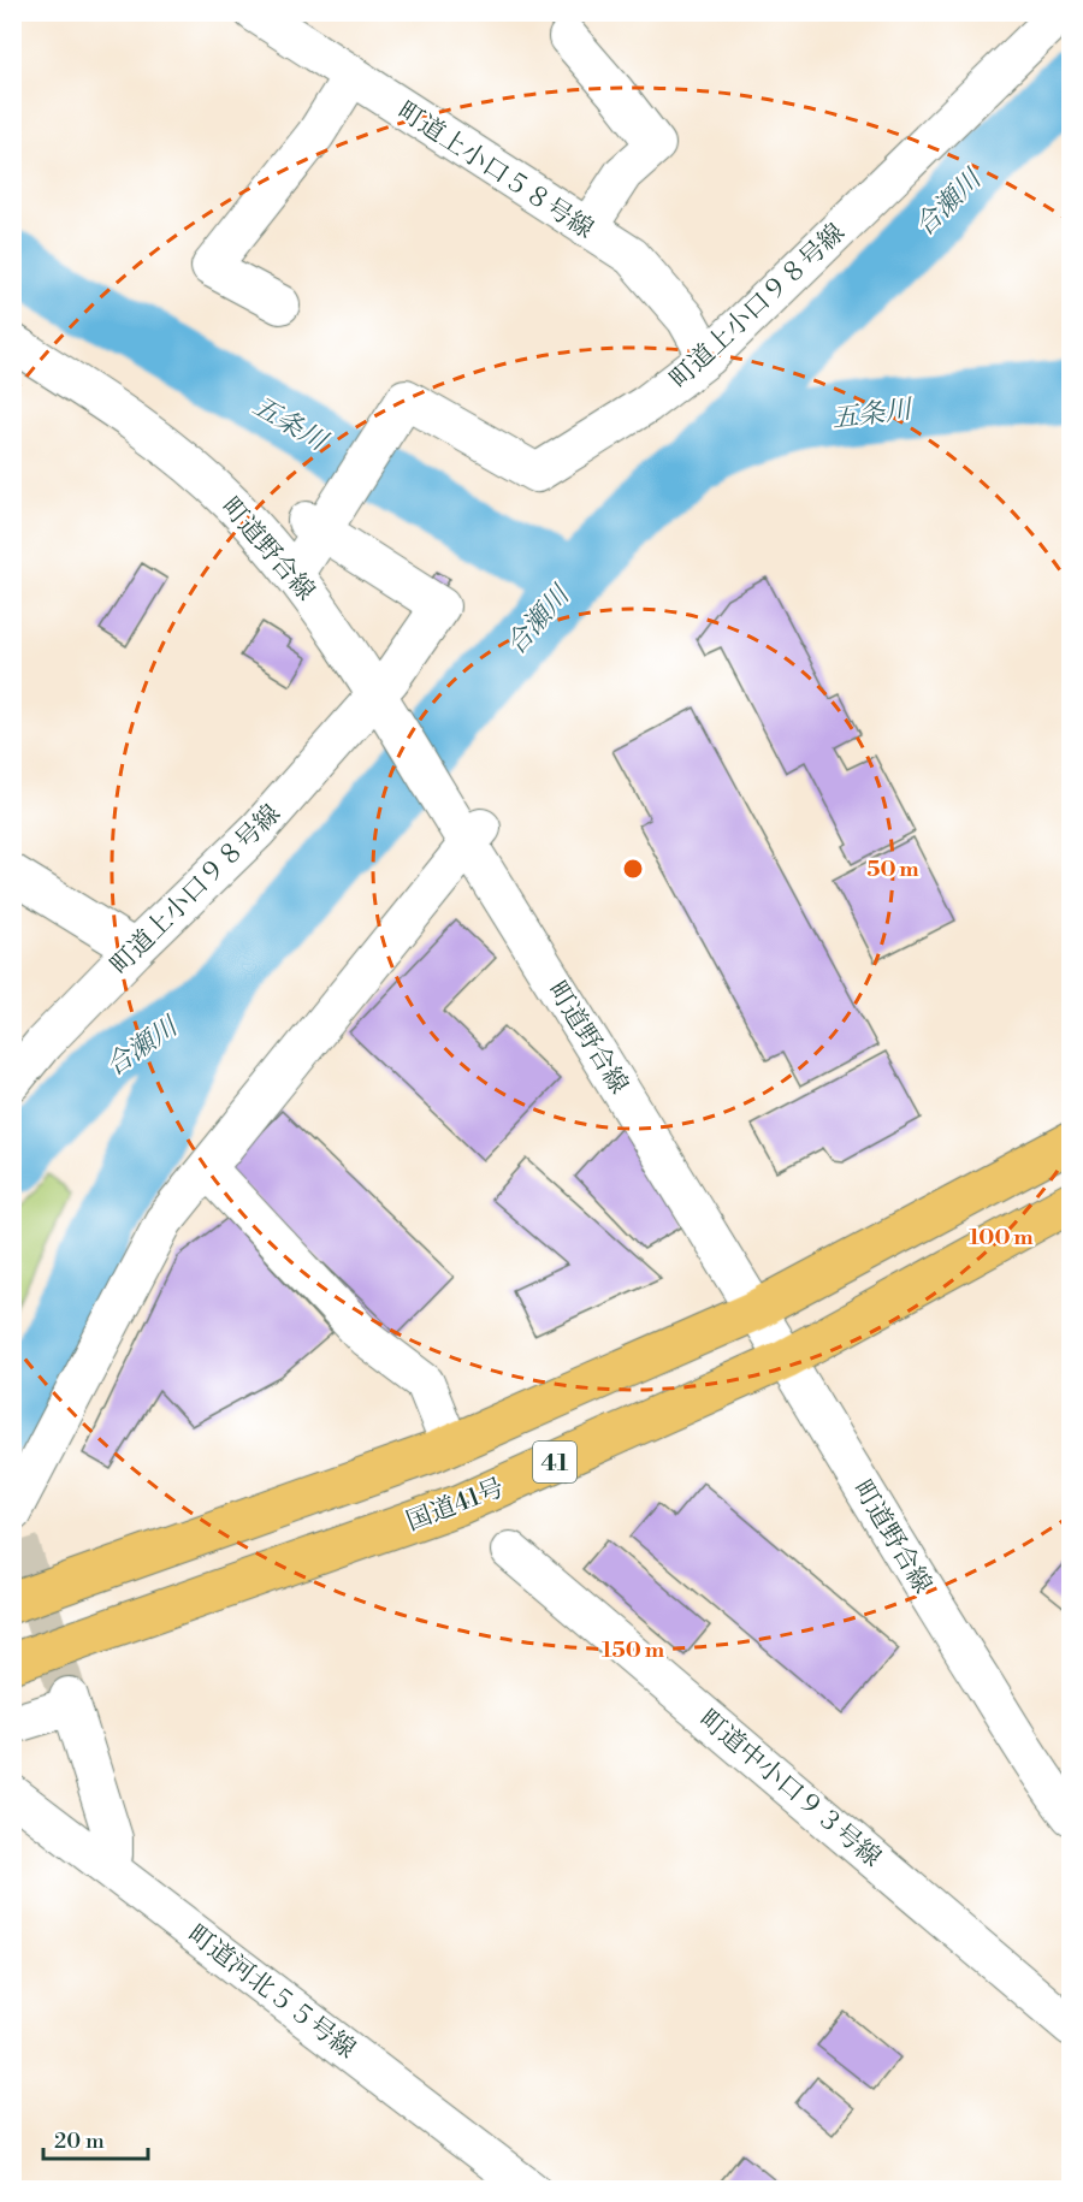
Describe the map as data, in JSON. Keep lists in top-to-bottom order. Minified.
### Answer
{"streets":{"highway":["41","国道41号"],"street":["町道上小口５８号線","町道上小口９８号線","町道野合線","町道中小口９３号線","町道河北５５号線"]},"crossings":[["町道上小口５８号線","町道上小口９８号線"],["町道上小口９８号線","町道野合線"],["町道野合線","41"],["町道野合線","国道41号"]],"water":["合瀬川","五条川"],"scale_bar":"20 m","rings":["50 m","100 m","150 m"]}
